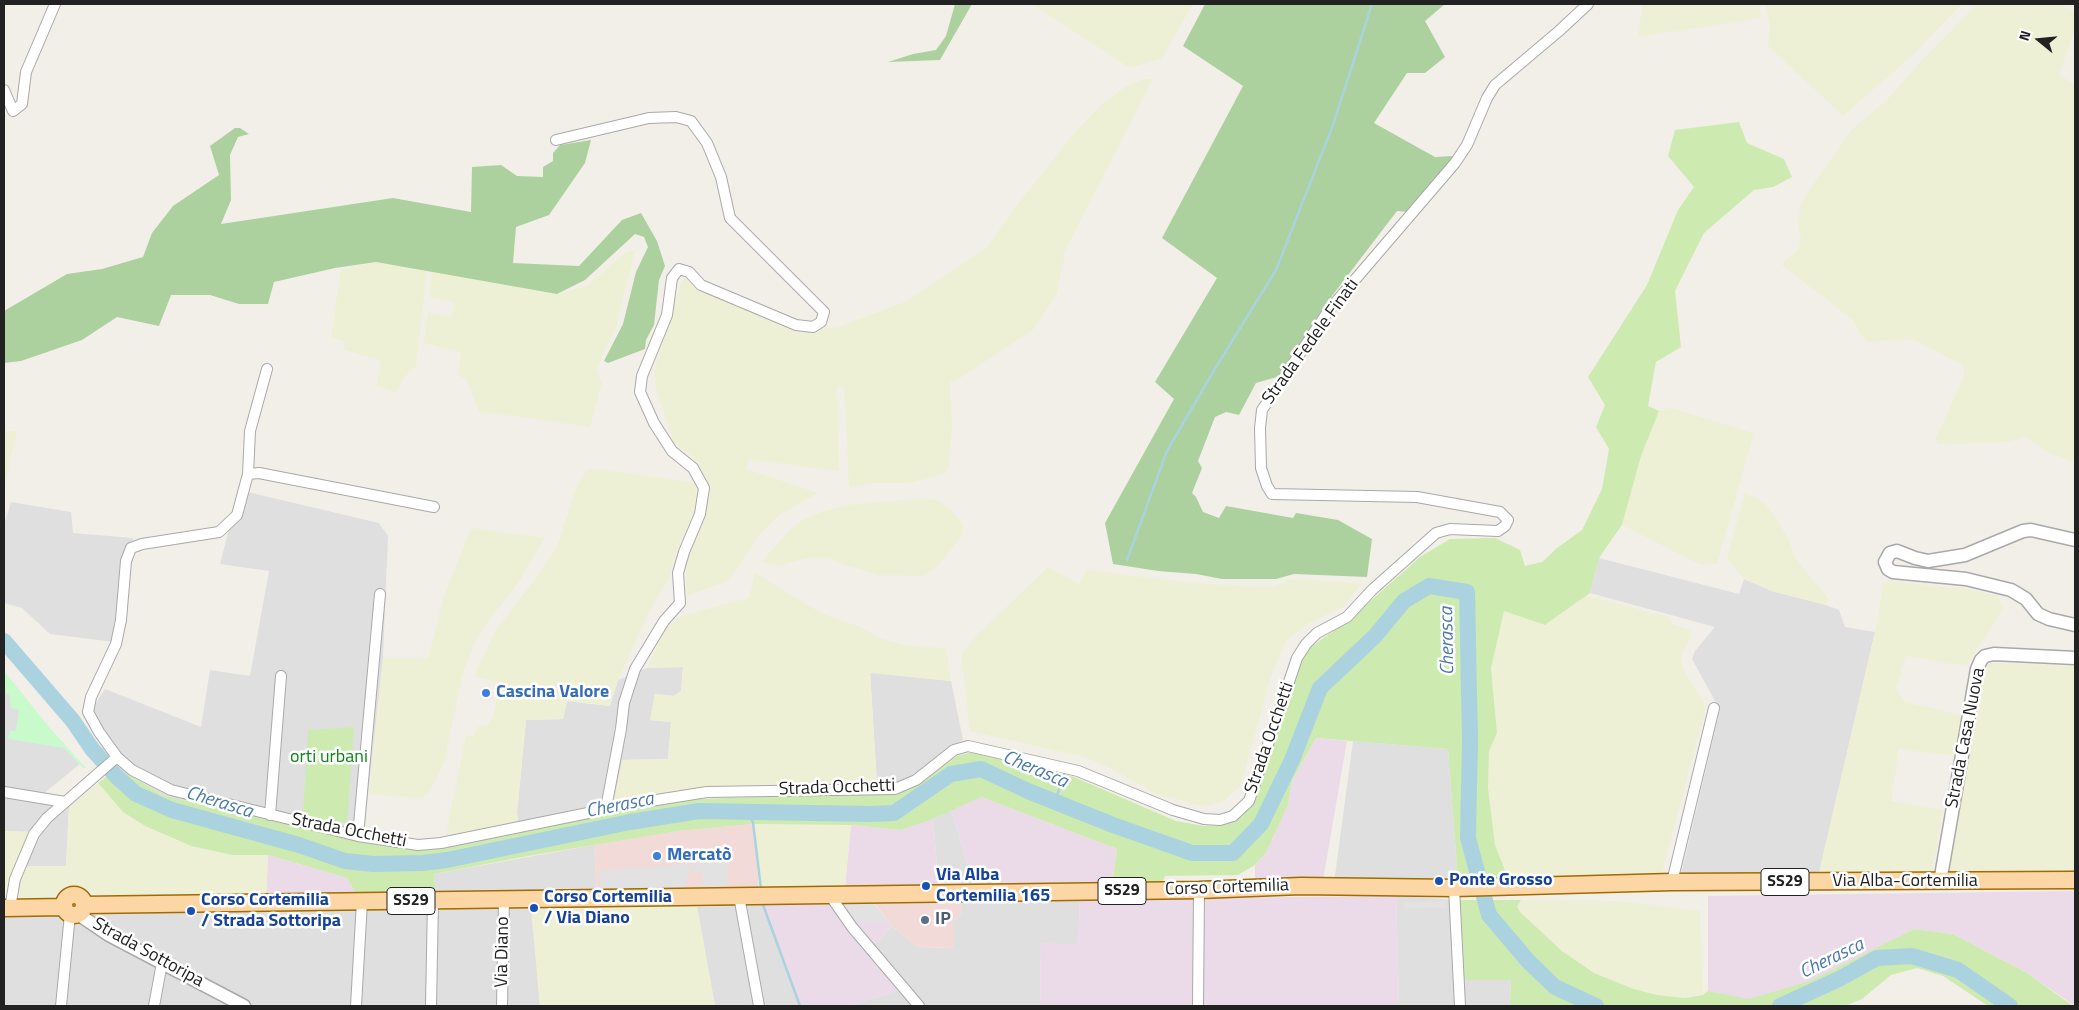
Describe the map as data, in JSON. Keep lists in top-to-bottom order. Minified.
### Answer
{"streets":{"main road":["SS29","Via Alba-Cortemilia","Corso Cortemilia"],"street":["Strada Fedele Finati","Strada Occhetti","Strada Casa Nuova","Via Diano","Strada Sottoripa"]},"crossings":[["Strada Fedele Finati","Strada Occhetti"],["Strada Casa Nuova","Via Alba-Cortemilia"],["Via Alba-Cortemilia","Corso Cortemilia"],["Corso Cortemilia","Via Diano"],["Corso Cortemilia","Strada Sottoripa"]],"water":["Cherasca"],"parks":["orti urbani"],"places":["Cascina Valore","Mercatò","Ponte Grosso","Via Alba Cortemilia 165","Corso Cortemilia / Via Diano","Corso Cortemilia / Strada Sottoripa","IP"],"north":"left"}
